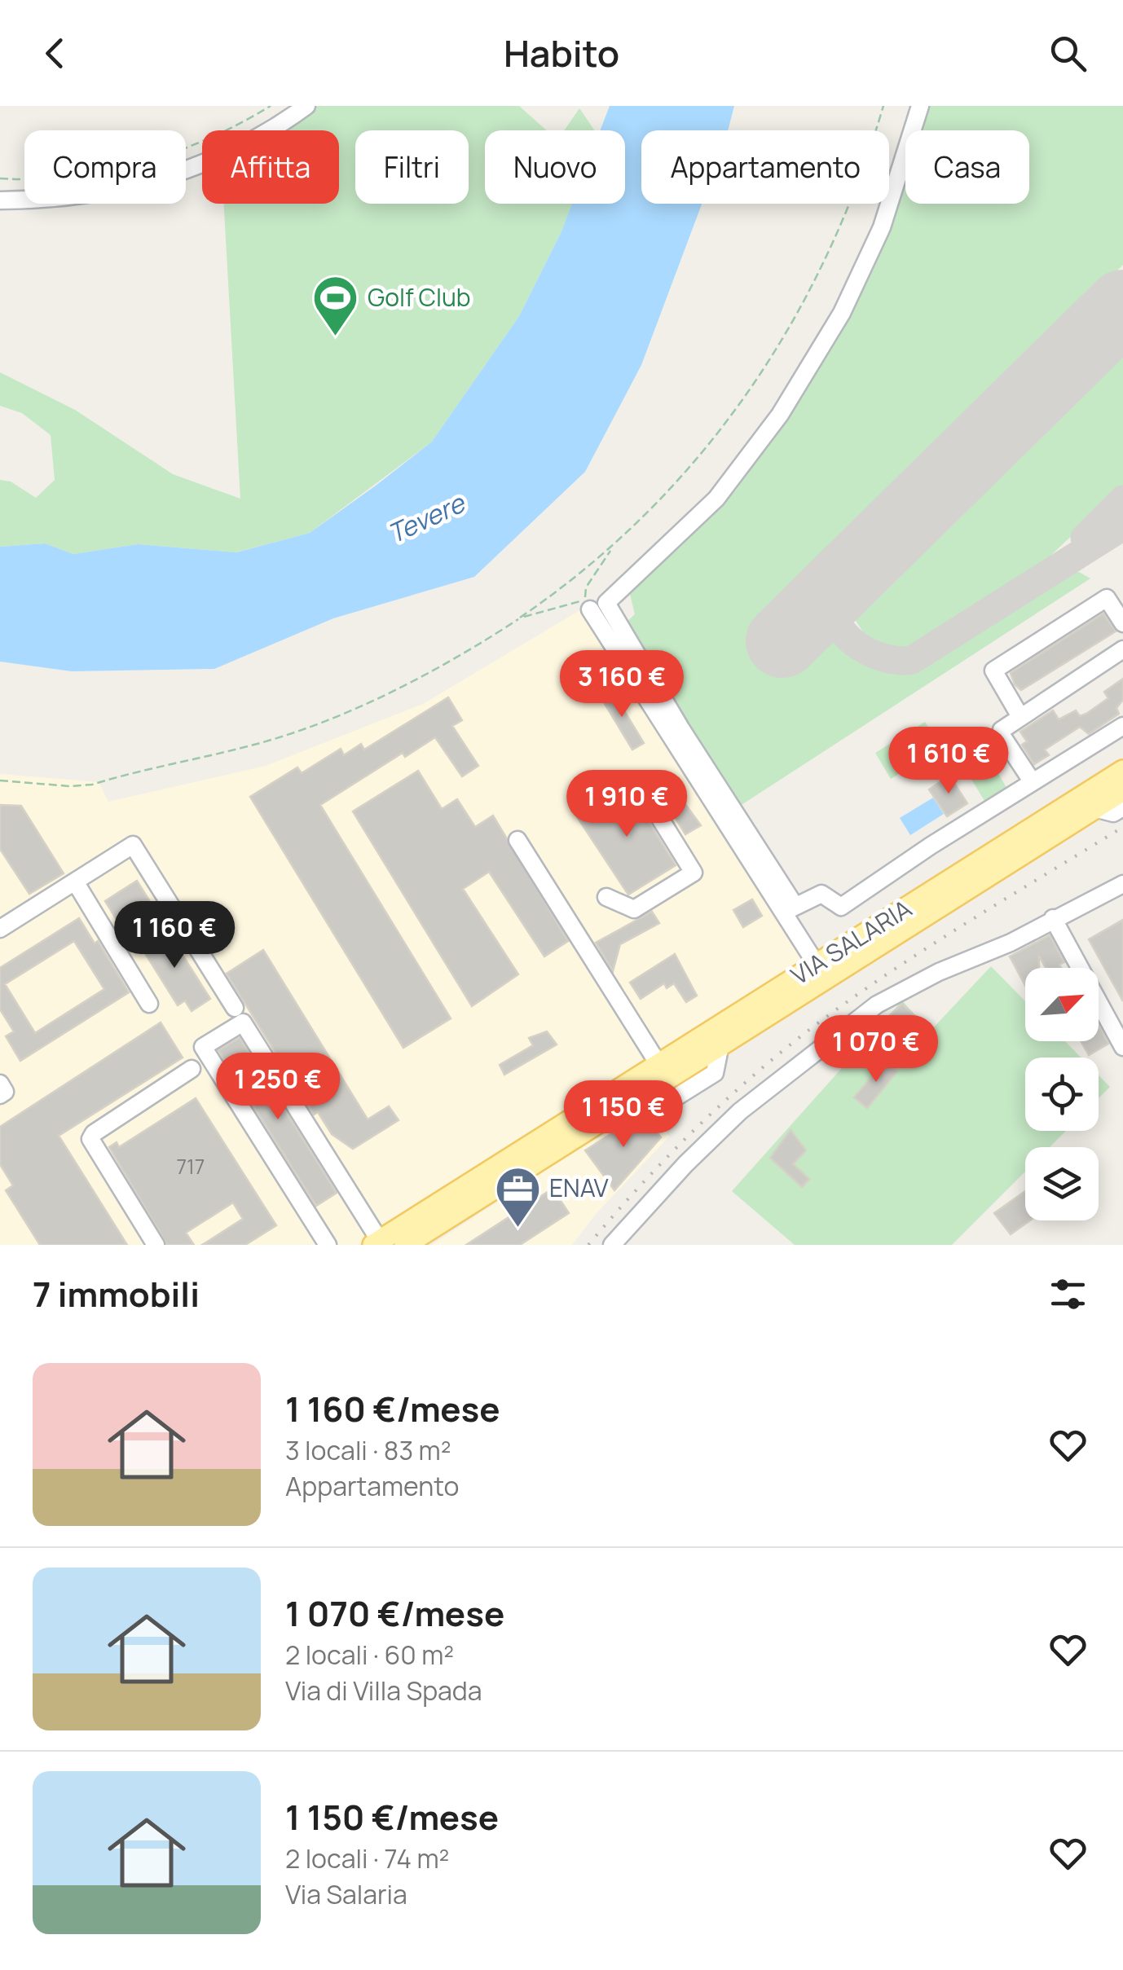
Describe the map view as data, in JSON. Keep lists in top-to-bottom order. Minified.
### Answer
{"streets":{"main road":["VIA SALARIA"]},"water":["Tevere"],"places":{"sports":["Golf Club"],"office":["ENAV"]},"house_numbers":["717"],"north":"top right","page":{"header":"Habito","chip":["Compra","Affitta","Filtri","Nuovo","Appartamento","Casa"],"price":["3 160 €","1 610 €","1 910 €","1 160 €","1 070 €","1 250 €","1 150 €"],"heading":"7 immobili","list":[{"name":"1 160 €/mese","note":"3 locali · 83 m² · Appartamento"},{"name":"1 070 €/mese","note":"2 locali · 60 m² · Via di Villa Spada"},{"name":"1 150 €/mese","note":"2 locali · 74 m² · Via Salaria"}]}}
